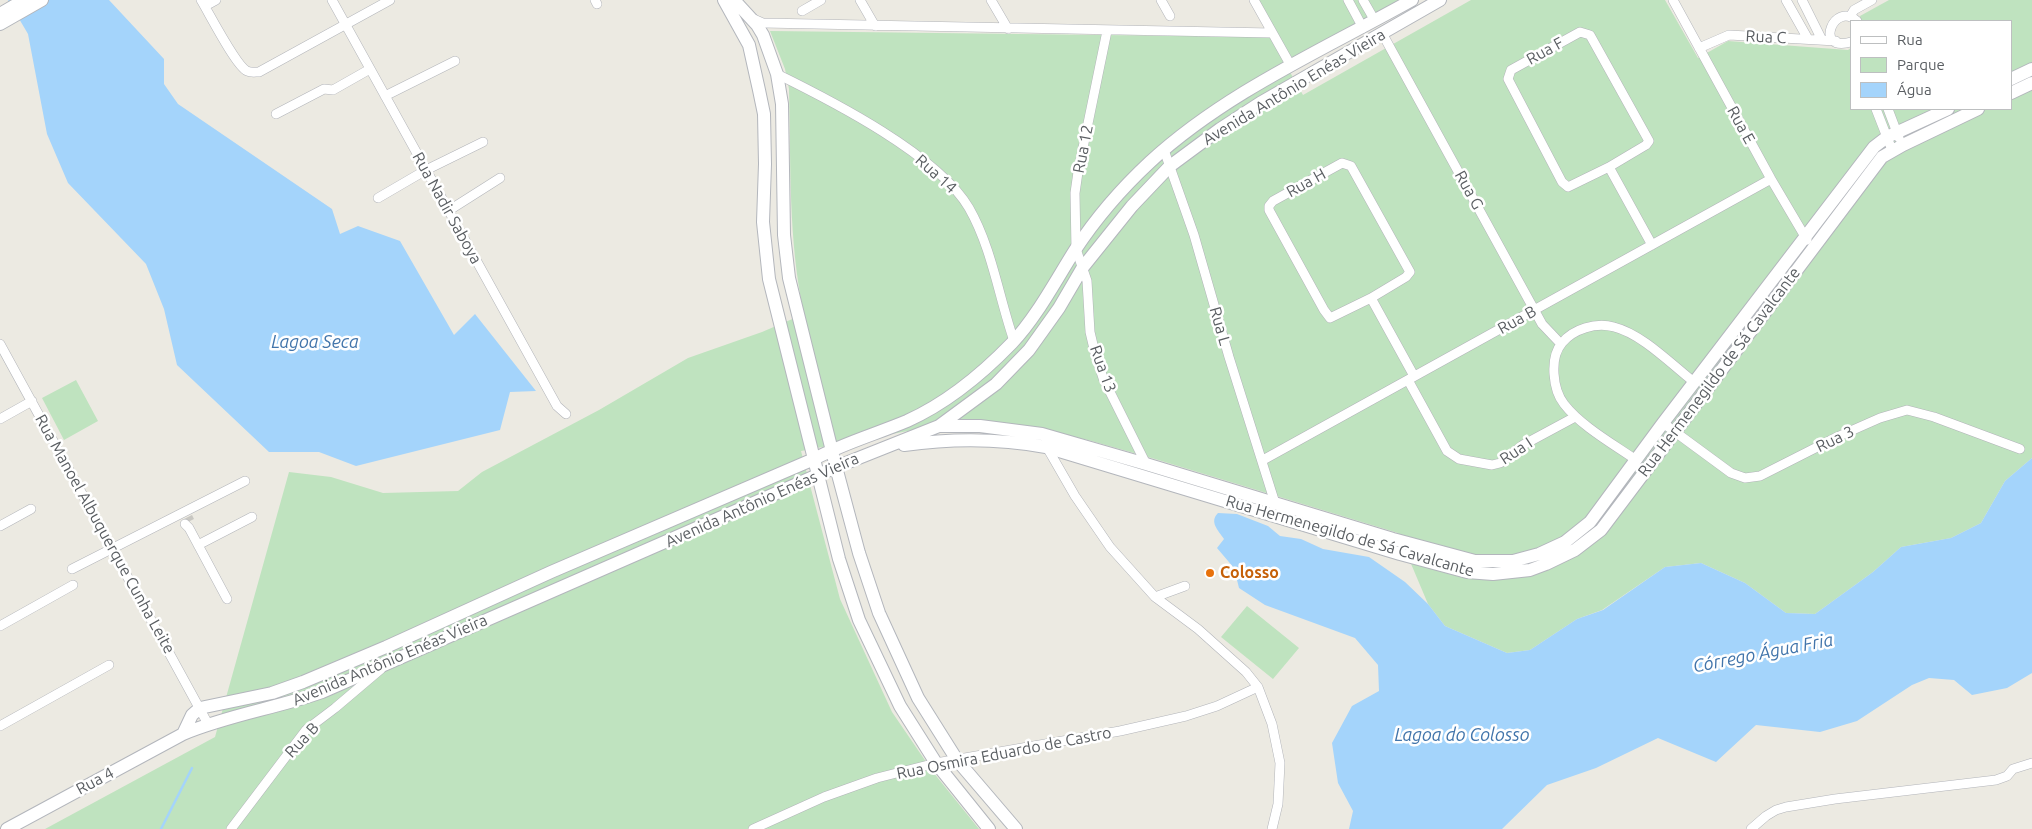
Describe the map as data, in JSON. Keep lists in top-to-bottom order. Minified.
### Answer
{"streets":{"street":["Rua C","Rua F","Avenida Antônio Enéas Vieira","Rua E","Rua 12","Rua 14","Rua H","Rua G","Rua Nadir Saboya","Rua B","Rua L","Rua 13","Rua Hermenegildo de Sá Cavalcante","Rua 3","Rua I","Rua Manoel Albuquerque Cunha Leite","Rua Osmira Eduardo de Castro","Rua 4"]},"crossings":[["Rua C","Rua E"],["Avenida Antônio Enéas Vieira","Rua 12"],["Avenida Antônio Enéas Vieira","Rua 14"],["Avenida Antônio Enéas Vieira","Rua G"],["Avenida Antônio Enéas Vieira","Rua B"],["Avenida Antônio Enéas Vieira","Rua L"],["Avenida Antônio Enéas Vieira","Rua 13"],["Avenida Antônio Enéas Vieira","Rua Hermenegildo de Sá Cavalcante"],["Avenida Antônio Enéas Vieira","Rua Manoel Albuquerque Cunha Leite"],["Avenida Antônio Enéas Vieira","Rua 4"],["Rua E","Rua B"],["Rua E","Rua Hermenegildo de Sá Cavalcante"],["Rua 12","Rua 13"],["Rua G","Rua B"],["Rua G","Rua Hermenegildo de Sá Cavalcante"],["Rua G","Rua 3"],["Rua G","Rua I"],["Rua B","Rua L"],["Rua B","Rua I"],["Rua L","Rua Hermenegildo de Sá Cavalcante"],["Rua 13","Rua Hermenegildo de Sá Cavalcante"],["Rua Hermenegildo de Sá Cavalcante","Rua 3"],["Rua Hermenegildo de Sá Cavalcante","Rua I"],["Rua 3","Rua I"]],"water":["Lagoa Seca","Córrego Água Fria","Lagoa do Colosso"],"places":["Colosso"],"legend":["Rua","Parque","Água"]}
